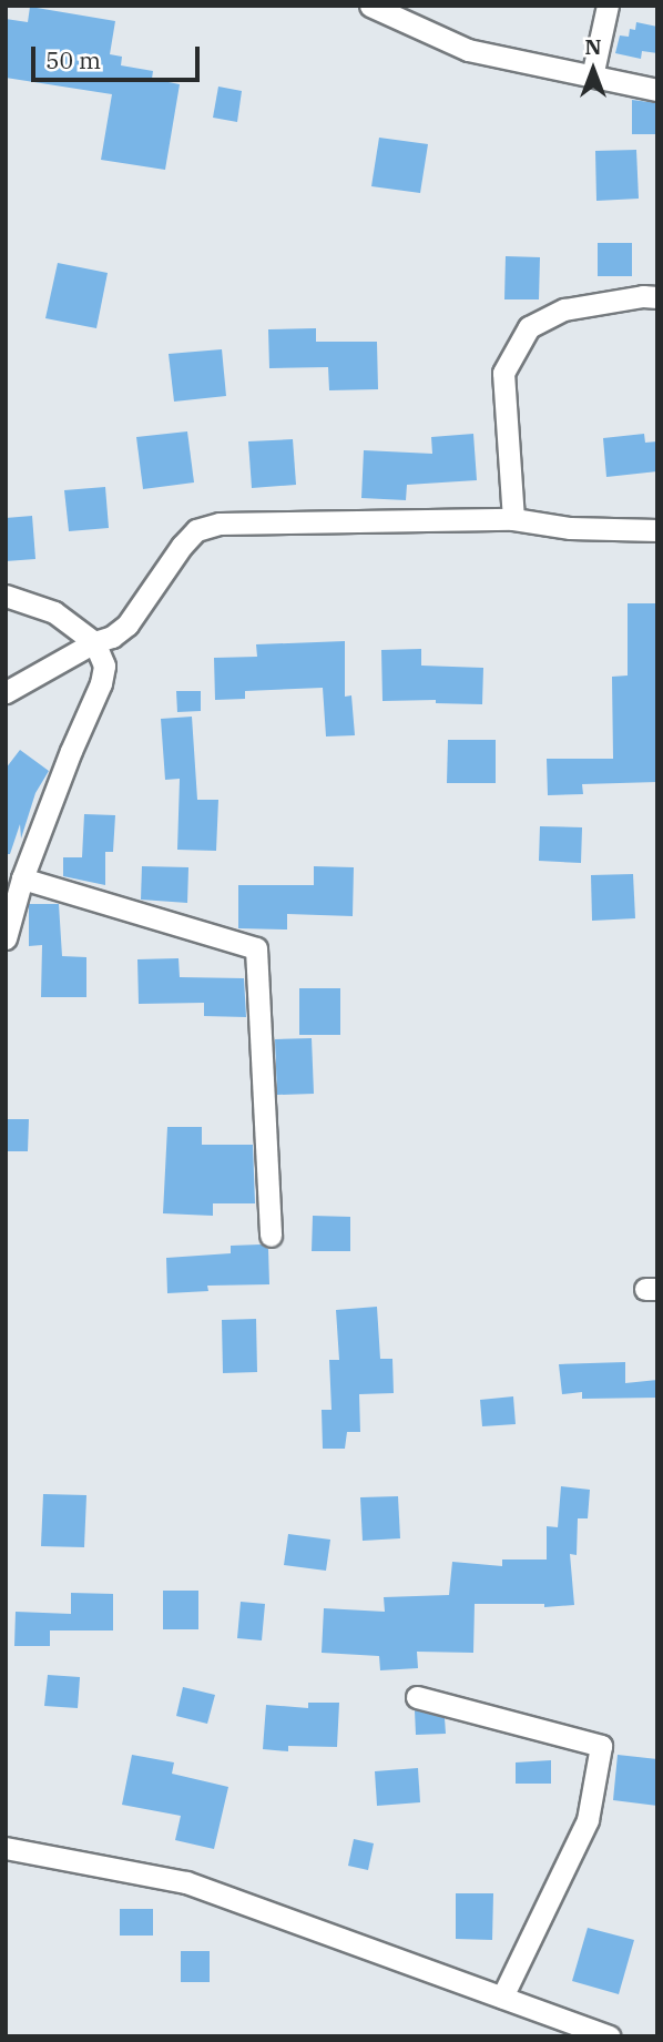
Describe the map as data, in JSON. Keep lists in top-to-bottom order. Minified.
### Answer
{"scale_bar":"50 m","north":"top"}
